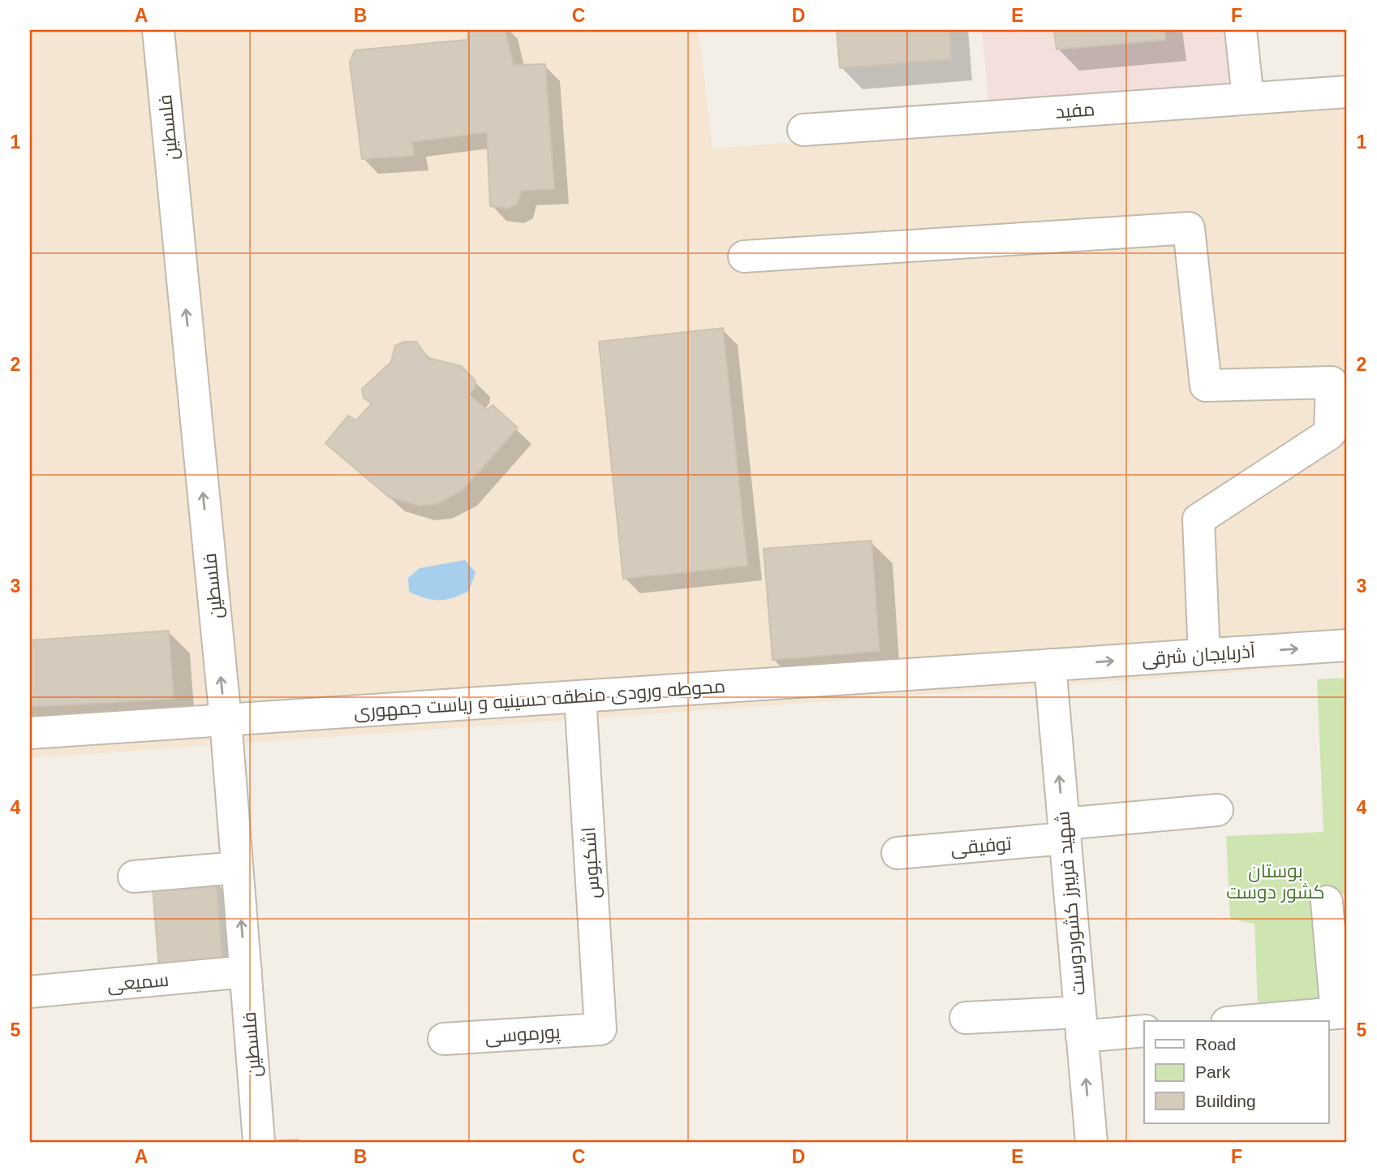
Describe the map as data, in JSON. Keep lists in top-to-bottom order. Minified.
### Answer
{"streets":{"street":["مفید","فلسطین","آذربایجان شرقی","محوطه ورودی منطقه حسینیه و ریاست جمهوری","توفیقی","اشکبوس","شهید فریبرز کشوردوست","سمیعی","پورموسی"]},"crossings":[["فلسطین","محوطه ورودی منطقه حسینیه و ریاست جمهوری"],["فلسطین","سمیعی"],["آذربایجان شرقی","محوطه ورودی منطقه حسینیه و ریاست جمهوری"],["آذربایجان شرقی","شهید فریبرز کشوردوست"],["محوطه ورودی منطقه حسینیه و ریاست جمهوری","اشکبوس"],["محوطه ورودی منطقه حسینیه و ریاست جمهوری","شهید فریبرز کشوردوست"],["توفیقی","شهید فریبرز کشوردوست"],["اشکبوس","پورموسی"]],"one_way":["فلسطین","آذربایجان شرقی","شهید فریبرز کشوردوست"],"parks":["بوستان کشور دوست"],"legend":["Road","Park","Building"],"grid":{"columns":["A","B","C","D","E","F"],"rows":["1","2","3","4","5"]}}
